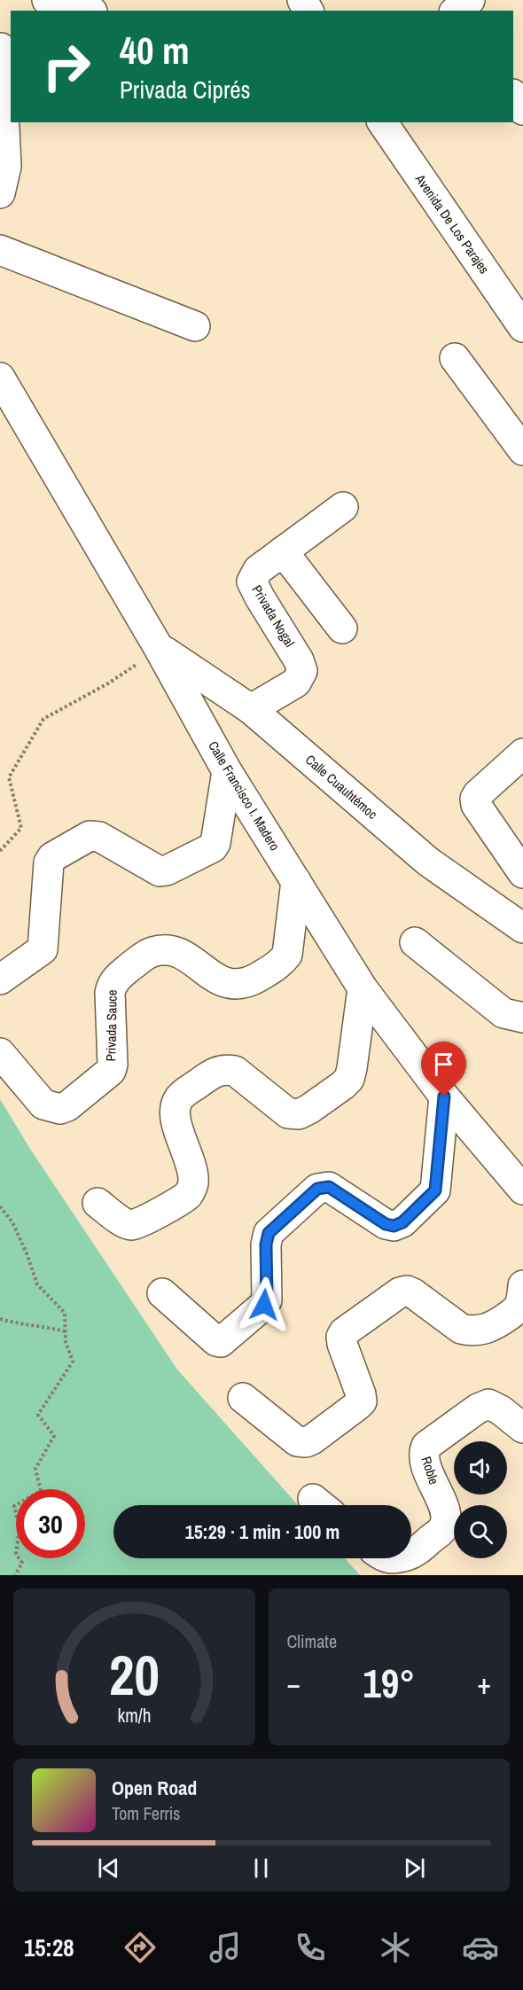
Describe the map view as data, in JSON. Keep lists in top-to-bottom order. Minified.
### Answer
{"streets":{"street":["Avenida De Los Parajes","Privada Nogal","Calle Cuauhtémoc","Calle Francisco I. Madero","Privada Sauce","Roble"]},"crossings":[["Privada Nogal","Calle Cuauhtémoc"],["Calle Cuauhtémoc","Calle Francisco I. Madero"],["Calle Francisco I. Madero","Privada Sauce"]],"page":{"turn":["40 m","Privada Ciprés"],"limit":"30","trip":"15:29 · 1 min · 100 m","tile":"Climate","heat":["−","19°","+"],"song":["Open Road","Tom Ferris"],"tabs":"15:28","gauge":["20","km/h"]}}
